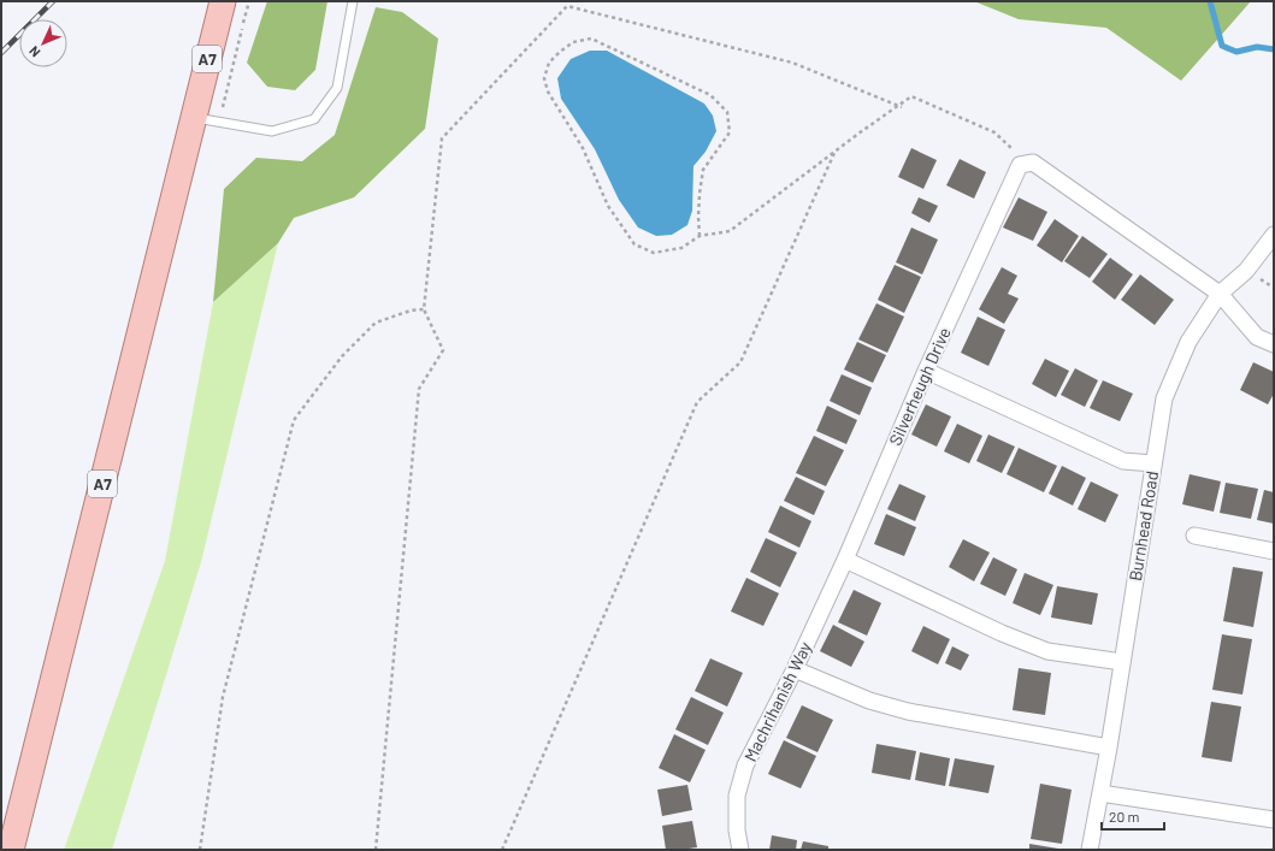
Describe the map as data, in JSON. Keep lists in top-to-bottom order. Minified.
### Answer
{"streets":{"main road":["A7"],"street":["Silverheugh Drive","Burnhead Road","Machrihanish Way"]},"crossings":[["Silverheugh Drive","Machrihanish Way"]],"scale_bar":"20 m","north":"bottom left"}
